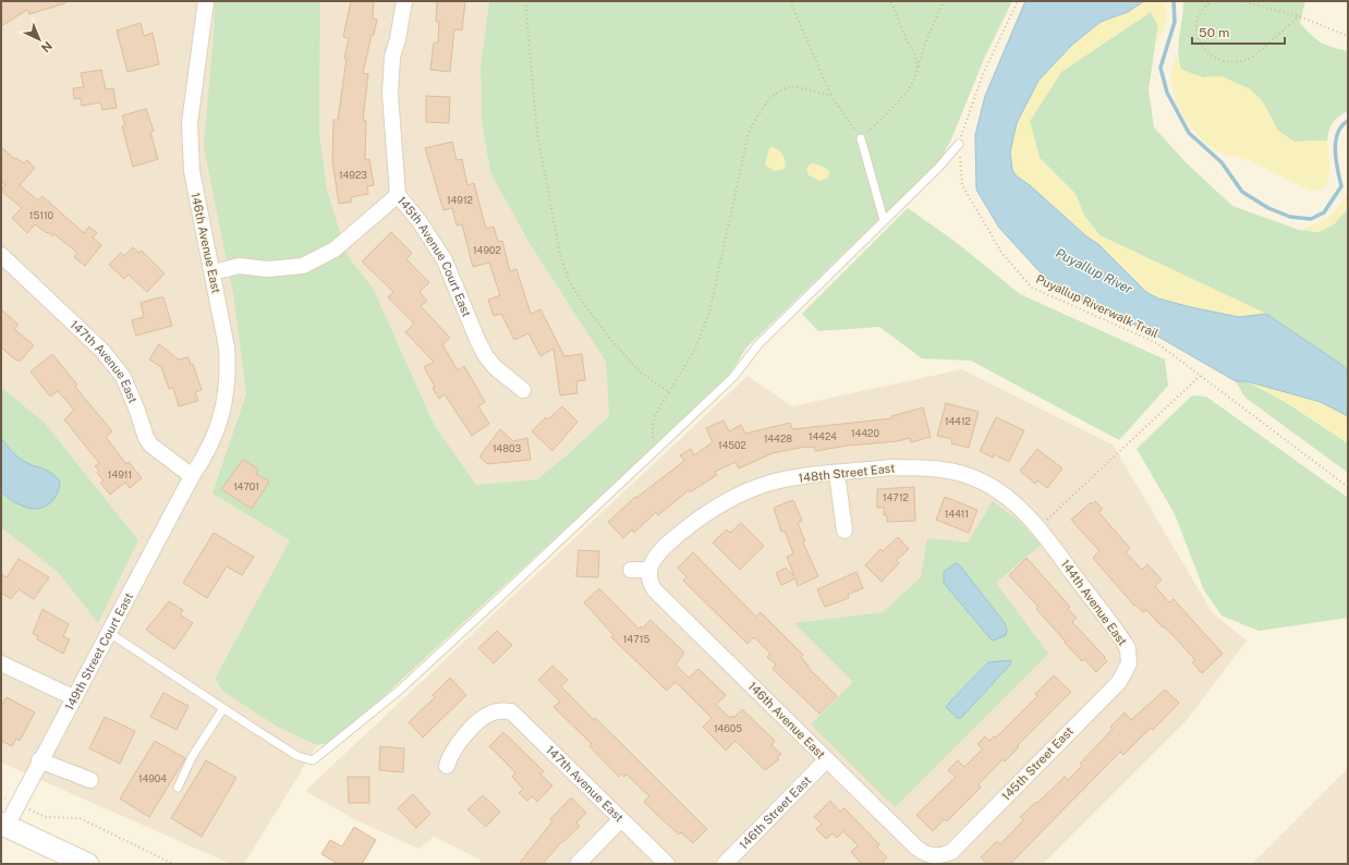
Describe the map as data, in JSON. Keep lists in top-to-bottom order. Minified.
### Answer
{"streets":{"street":["146th Avenue East","145th Avenue Court East","147th Avenue East","148th Street East","144th Avenue East","149th Street Court East","145th Street East","146th Street East"],"path":["Puyallup Riverwalk Trail"]},"crossings":[["146th Avenue East","147th Avenue East"],["146th Avenue East","148th Street East"],["146th Avenue East","149th Street Court East"],["146th Avenue East","145th Street East"],["146th Avenue East","146th Street East"],["147th Avenue East","149th Street Court East"],["148th Street East","144th Avenue East"],["144th Avenue East","145th Street East"]],"water":["Puyallup River"],"house_numbers":["14923","14912","15110","14902","14412","14420","14424","14428","14502","14803","14911","14701","14712","14411","14715","14605","14904"],"scale_bar":"50 m","north":"bottom right"}
